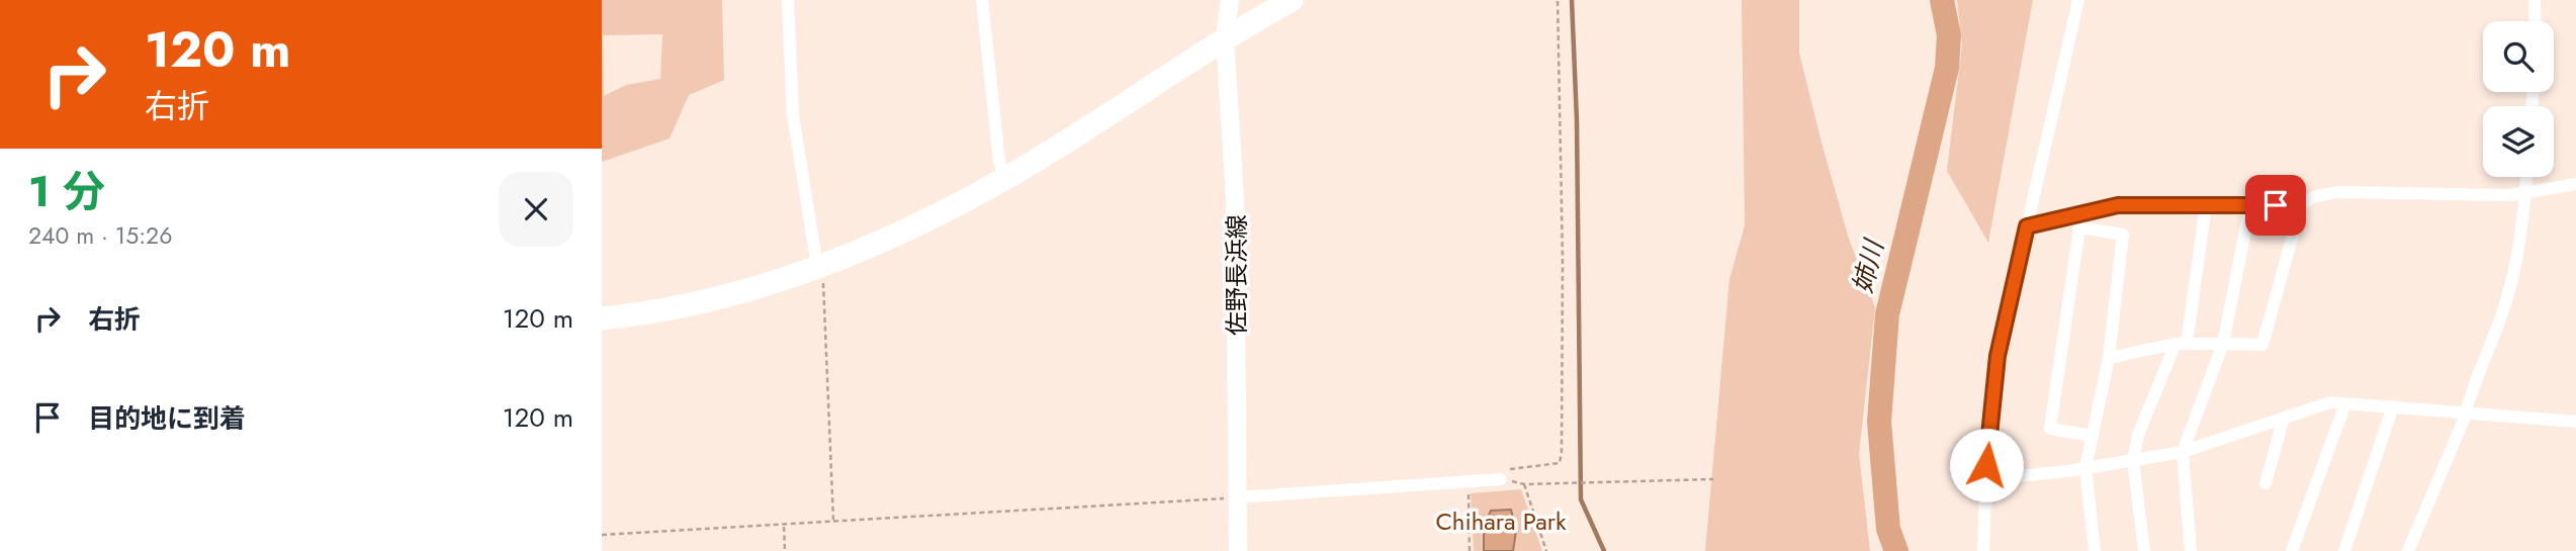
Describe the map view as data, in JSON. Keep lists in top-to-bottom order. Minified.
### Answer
{"streets":{"main road":["佐野長浜線"]},"water":["姉川"],"parks":["Chihara Park"],"page":{"turn":["120 m","右折"],"heading":["1 分","240 m · 15:26"],"list":[{"name":"右折","value":"120 m"},{"name":"目的地に到着","value":"120 m"}]}}
